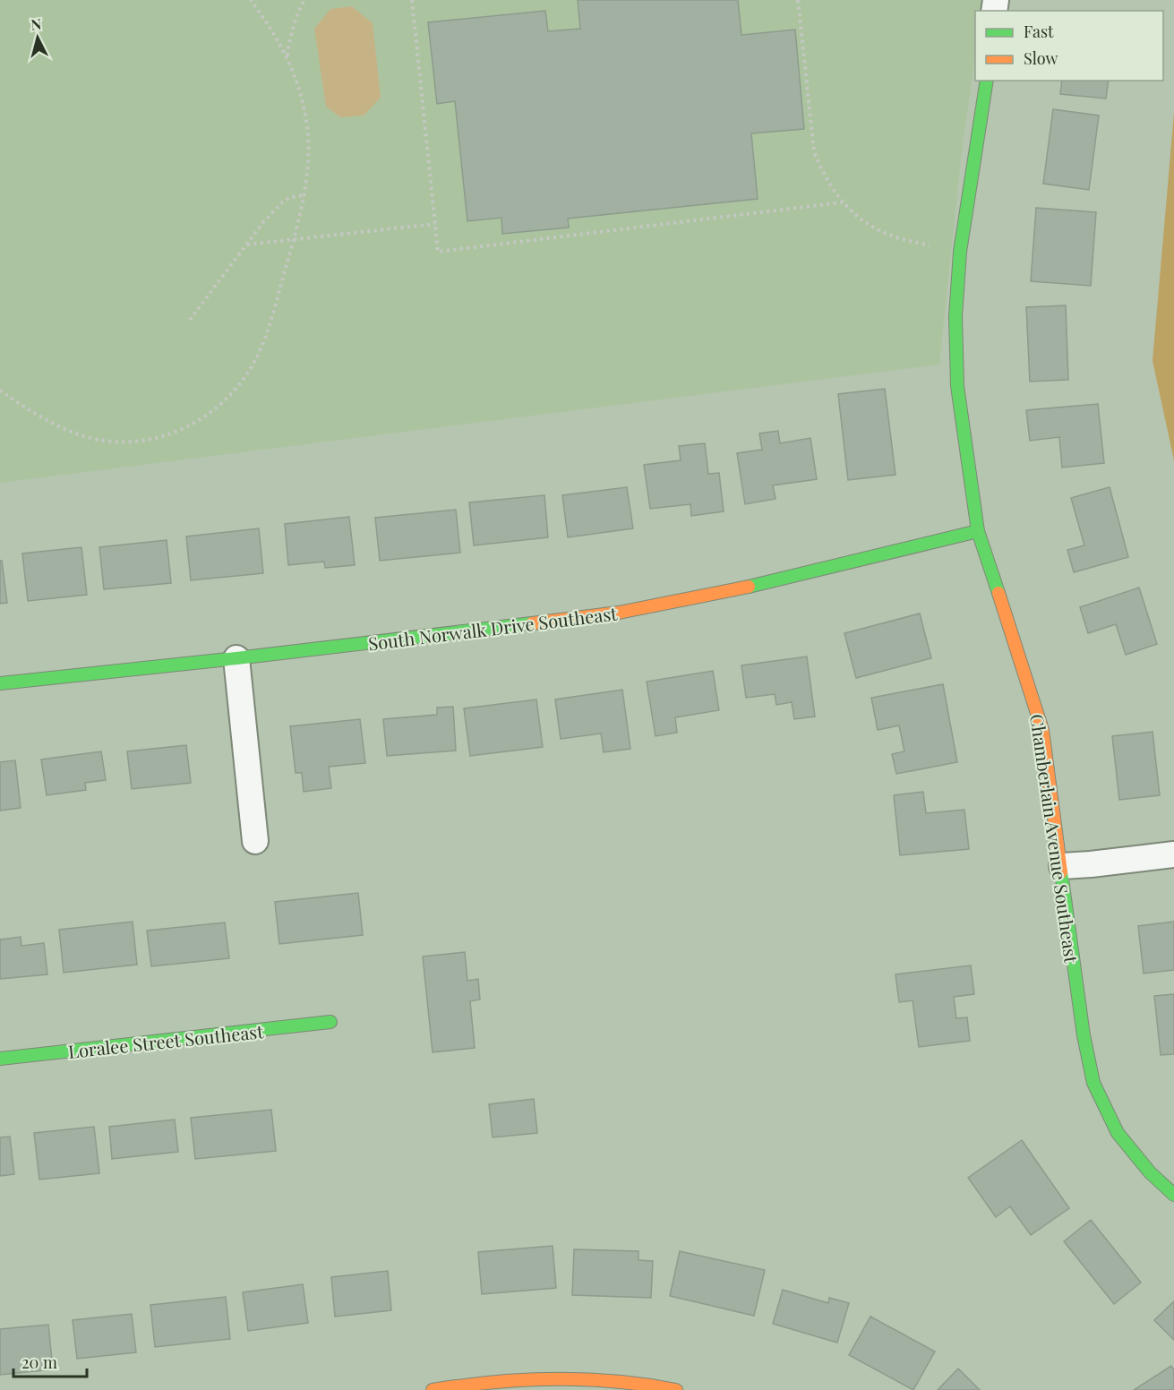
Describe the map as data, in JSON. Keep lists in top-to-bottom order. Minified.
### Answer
{"streets":{"street":["South Norwalk Drive Southeast","Chamberlain Avenue Southeast","Loralee Street Southeast"]},"crossings":[["South Norwalk Drive Southeast","Chamberlain Avenue Southeast"]],"legend":["Fast","Slow"],"scale_bar":"20 m","north":"top"}
